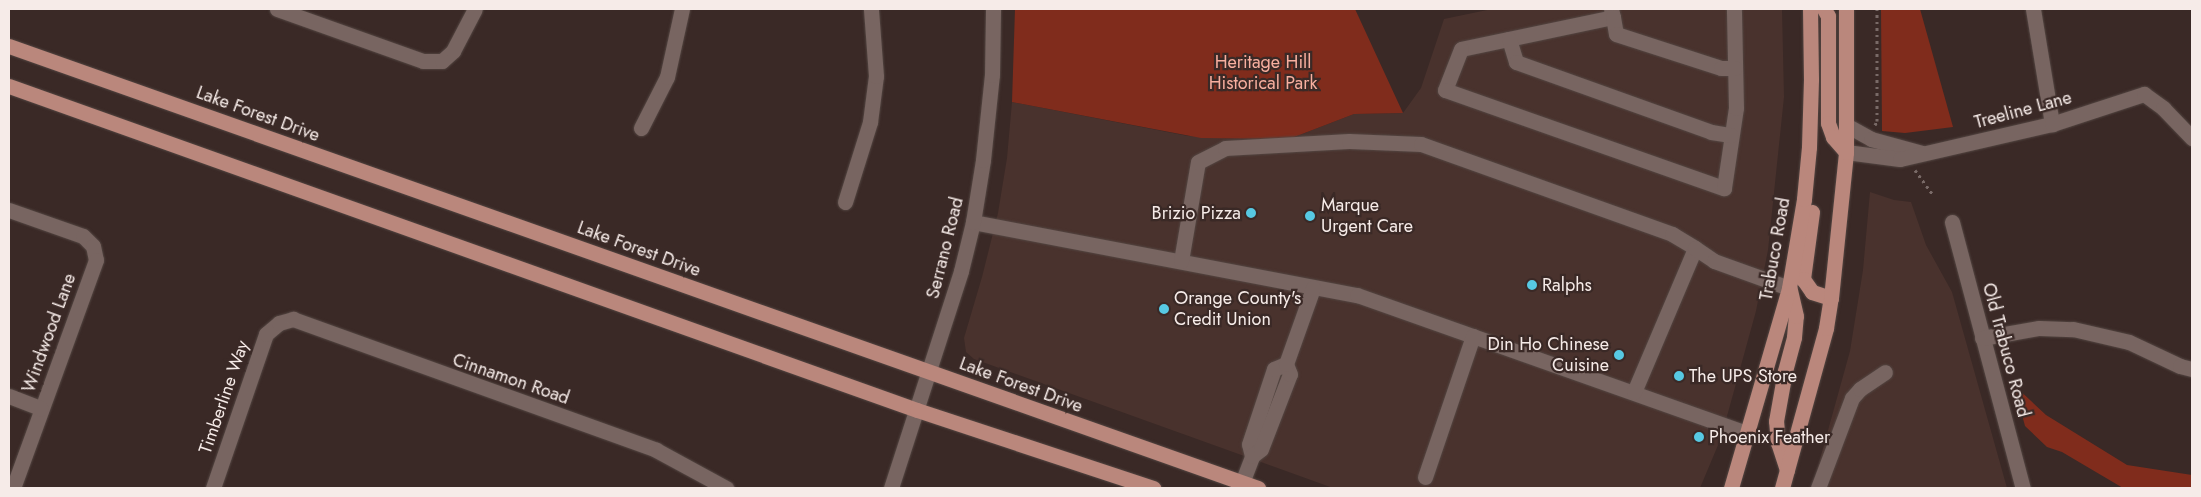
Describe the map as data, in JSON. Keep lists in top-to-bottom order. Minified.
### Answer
{"streets":{"main road":["Lake Forest Drive","Trabuco Road"],"street":["Treeline Lane","Serrano Road","Windwood Lane","Old Trabuco Road","Cinnamon Road","Timberline Way"]},"crossings":[["Lake Forest Drive","Serrano Road"],["Cinnamon Road","Timberline Way"]],"parks":["Heritage Hill Historical Park"],"places":["Brizio Pizza","Marque Urgent Care","Ralphs","Orange County's Credit Union","Din Ho Chinese Cuisine","The UPS Store","Phoenix Feather"]}
